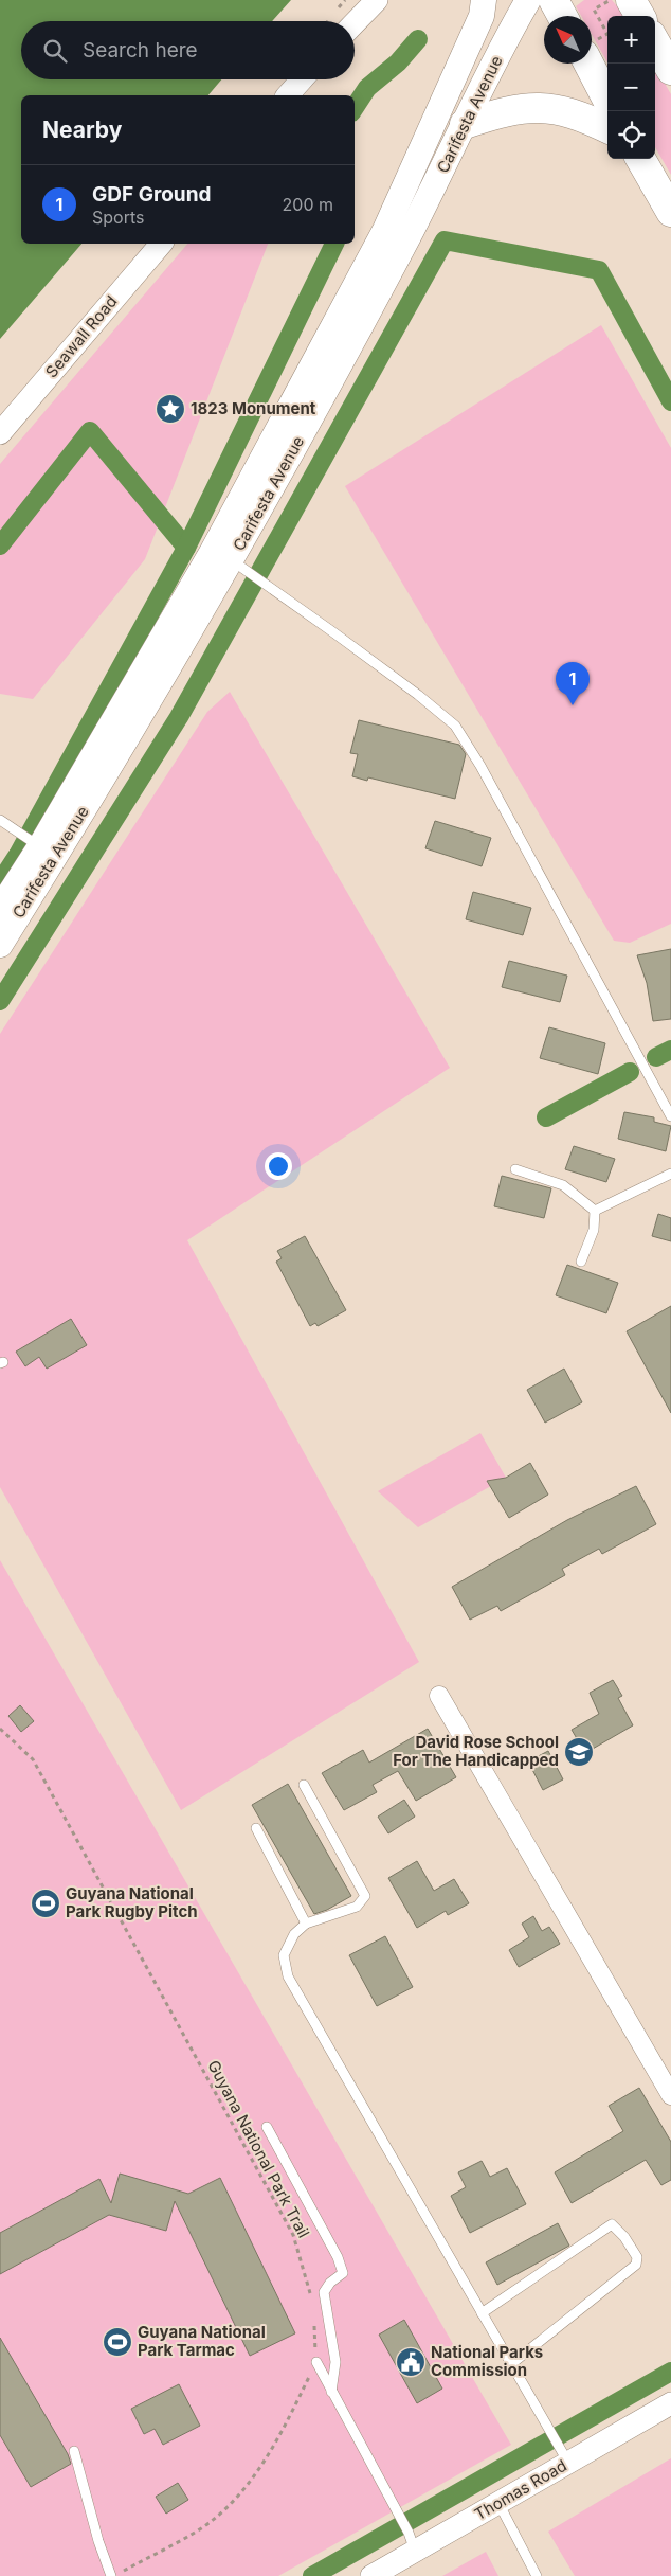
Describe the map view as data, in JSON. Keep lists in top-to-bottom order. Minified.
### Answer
{"streets":{"main road":["Carifesta Avenue"],"street":["Seawall Road","Thomas Road"],"path":["Guyana National Park Trail"]},"places":{"place":["1823 Monument"],"school or university":["David Rose School For The Handicapped"],"sports":["Guyana National Park Rugby Pitch","Guyana National Park Tarmac"],"public building":["National Parks Commission"]},"north":"top left","page":{"map_buttons":["+","−"],"search":"Search here","heading":"Nearby","list":[{"mark":"1","name":"GDF Ground","note":"Sports","value":"200 m"}],"pins":"1"}}
